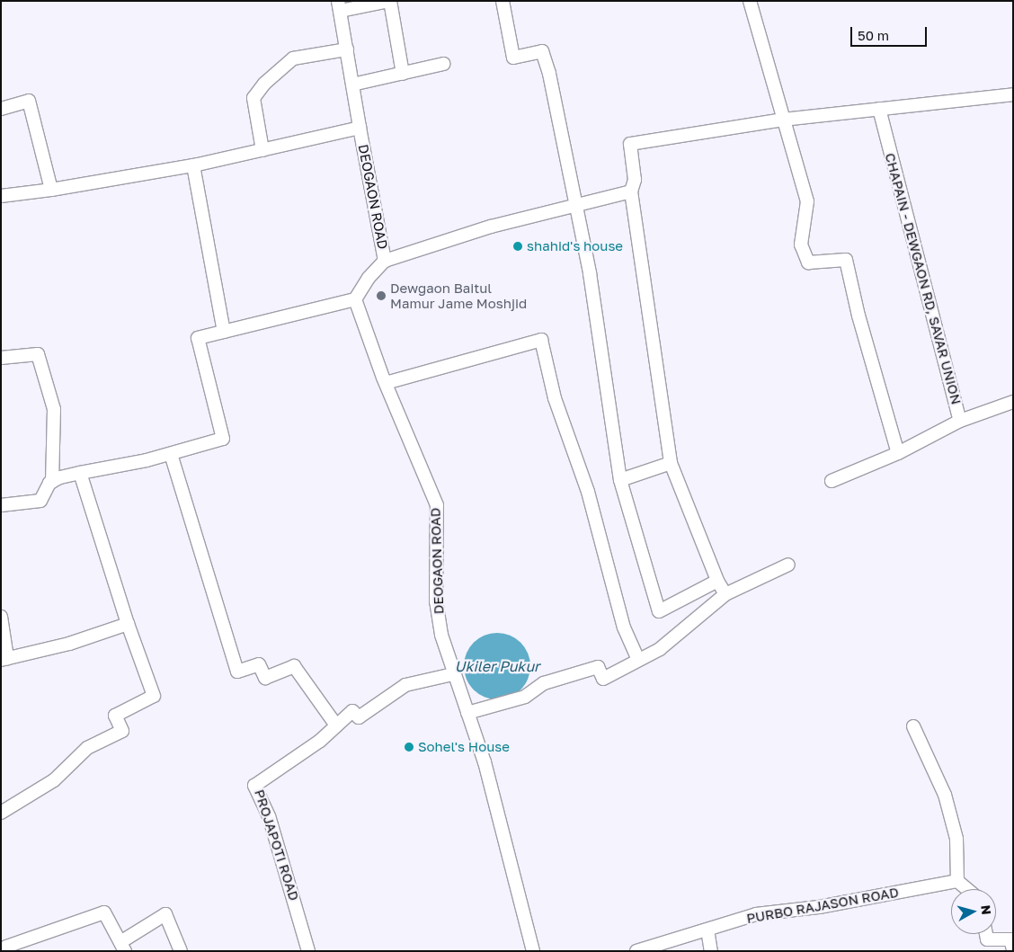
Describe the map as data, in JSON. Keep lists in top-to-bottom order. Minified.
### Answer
{"streets":{"street":["DEOGAON ROAD","CHAPAIN - DEWGAON RD, SAVAR UNION","PROJAPOTI ROAD","PURBO RAJASON ROAD"]},"crossings":[["DEOGAON ROAD","PROJAPOTI ROAD"]],"water":["Ukiler Pukur"],"places":["shahid's house","Dewgaon Baitul Mamur Jame Moshjid","Sohel's House"],"scale_bar":"50 m","north":"right"}
